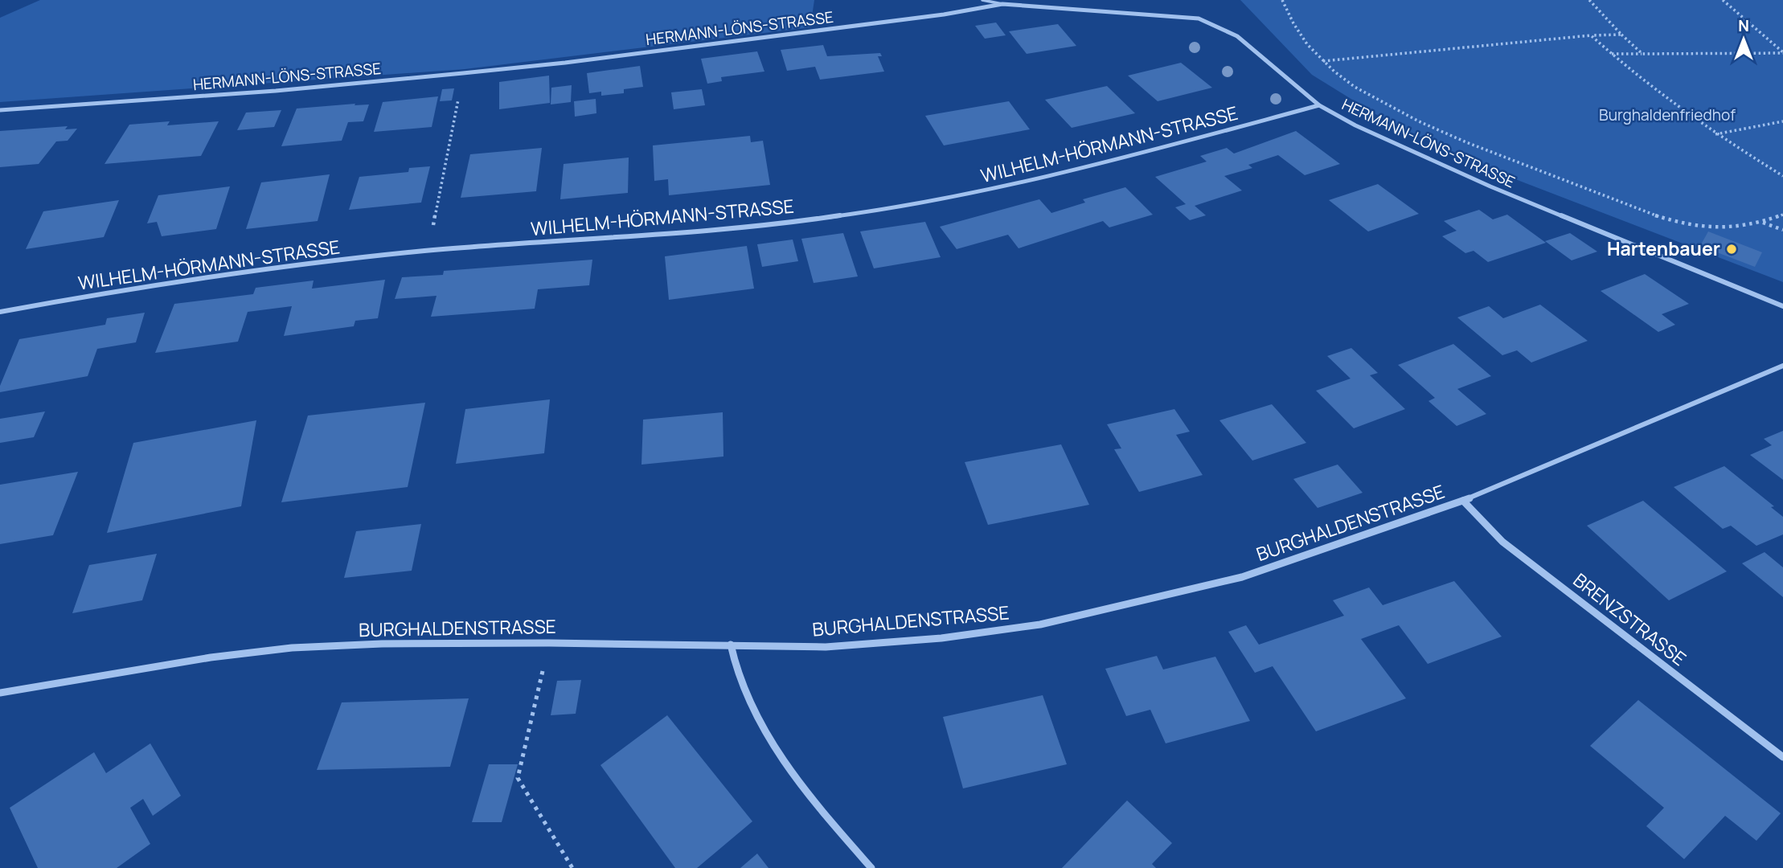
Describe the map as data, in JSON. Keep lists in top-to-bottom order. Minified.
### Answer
{"streets":{"street":["HERMANN-LÖNS-STRASSE","WILHELM-HÖRMANN-STRASSE","BURGHALDENSTRASSE","BRENZSTRASSE"]},"crossings":[["HERMANN-LÖNS-STRASSE","WILHELM-HÖRMANN-STRASSE"],["BURGHALDENSTRASSE","BRENZSTRASSE"]],"parks":["Burghaldenfriedhof"],"places":["Hartenbauer"],"north":"top"}
